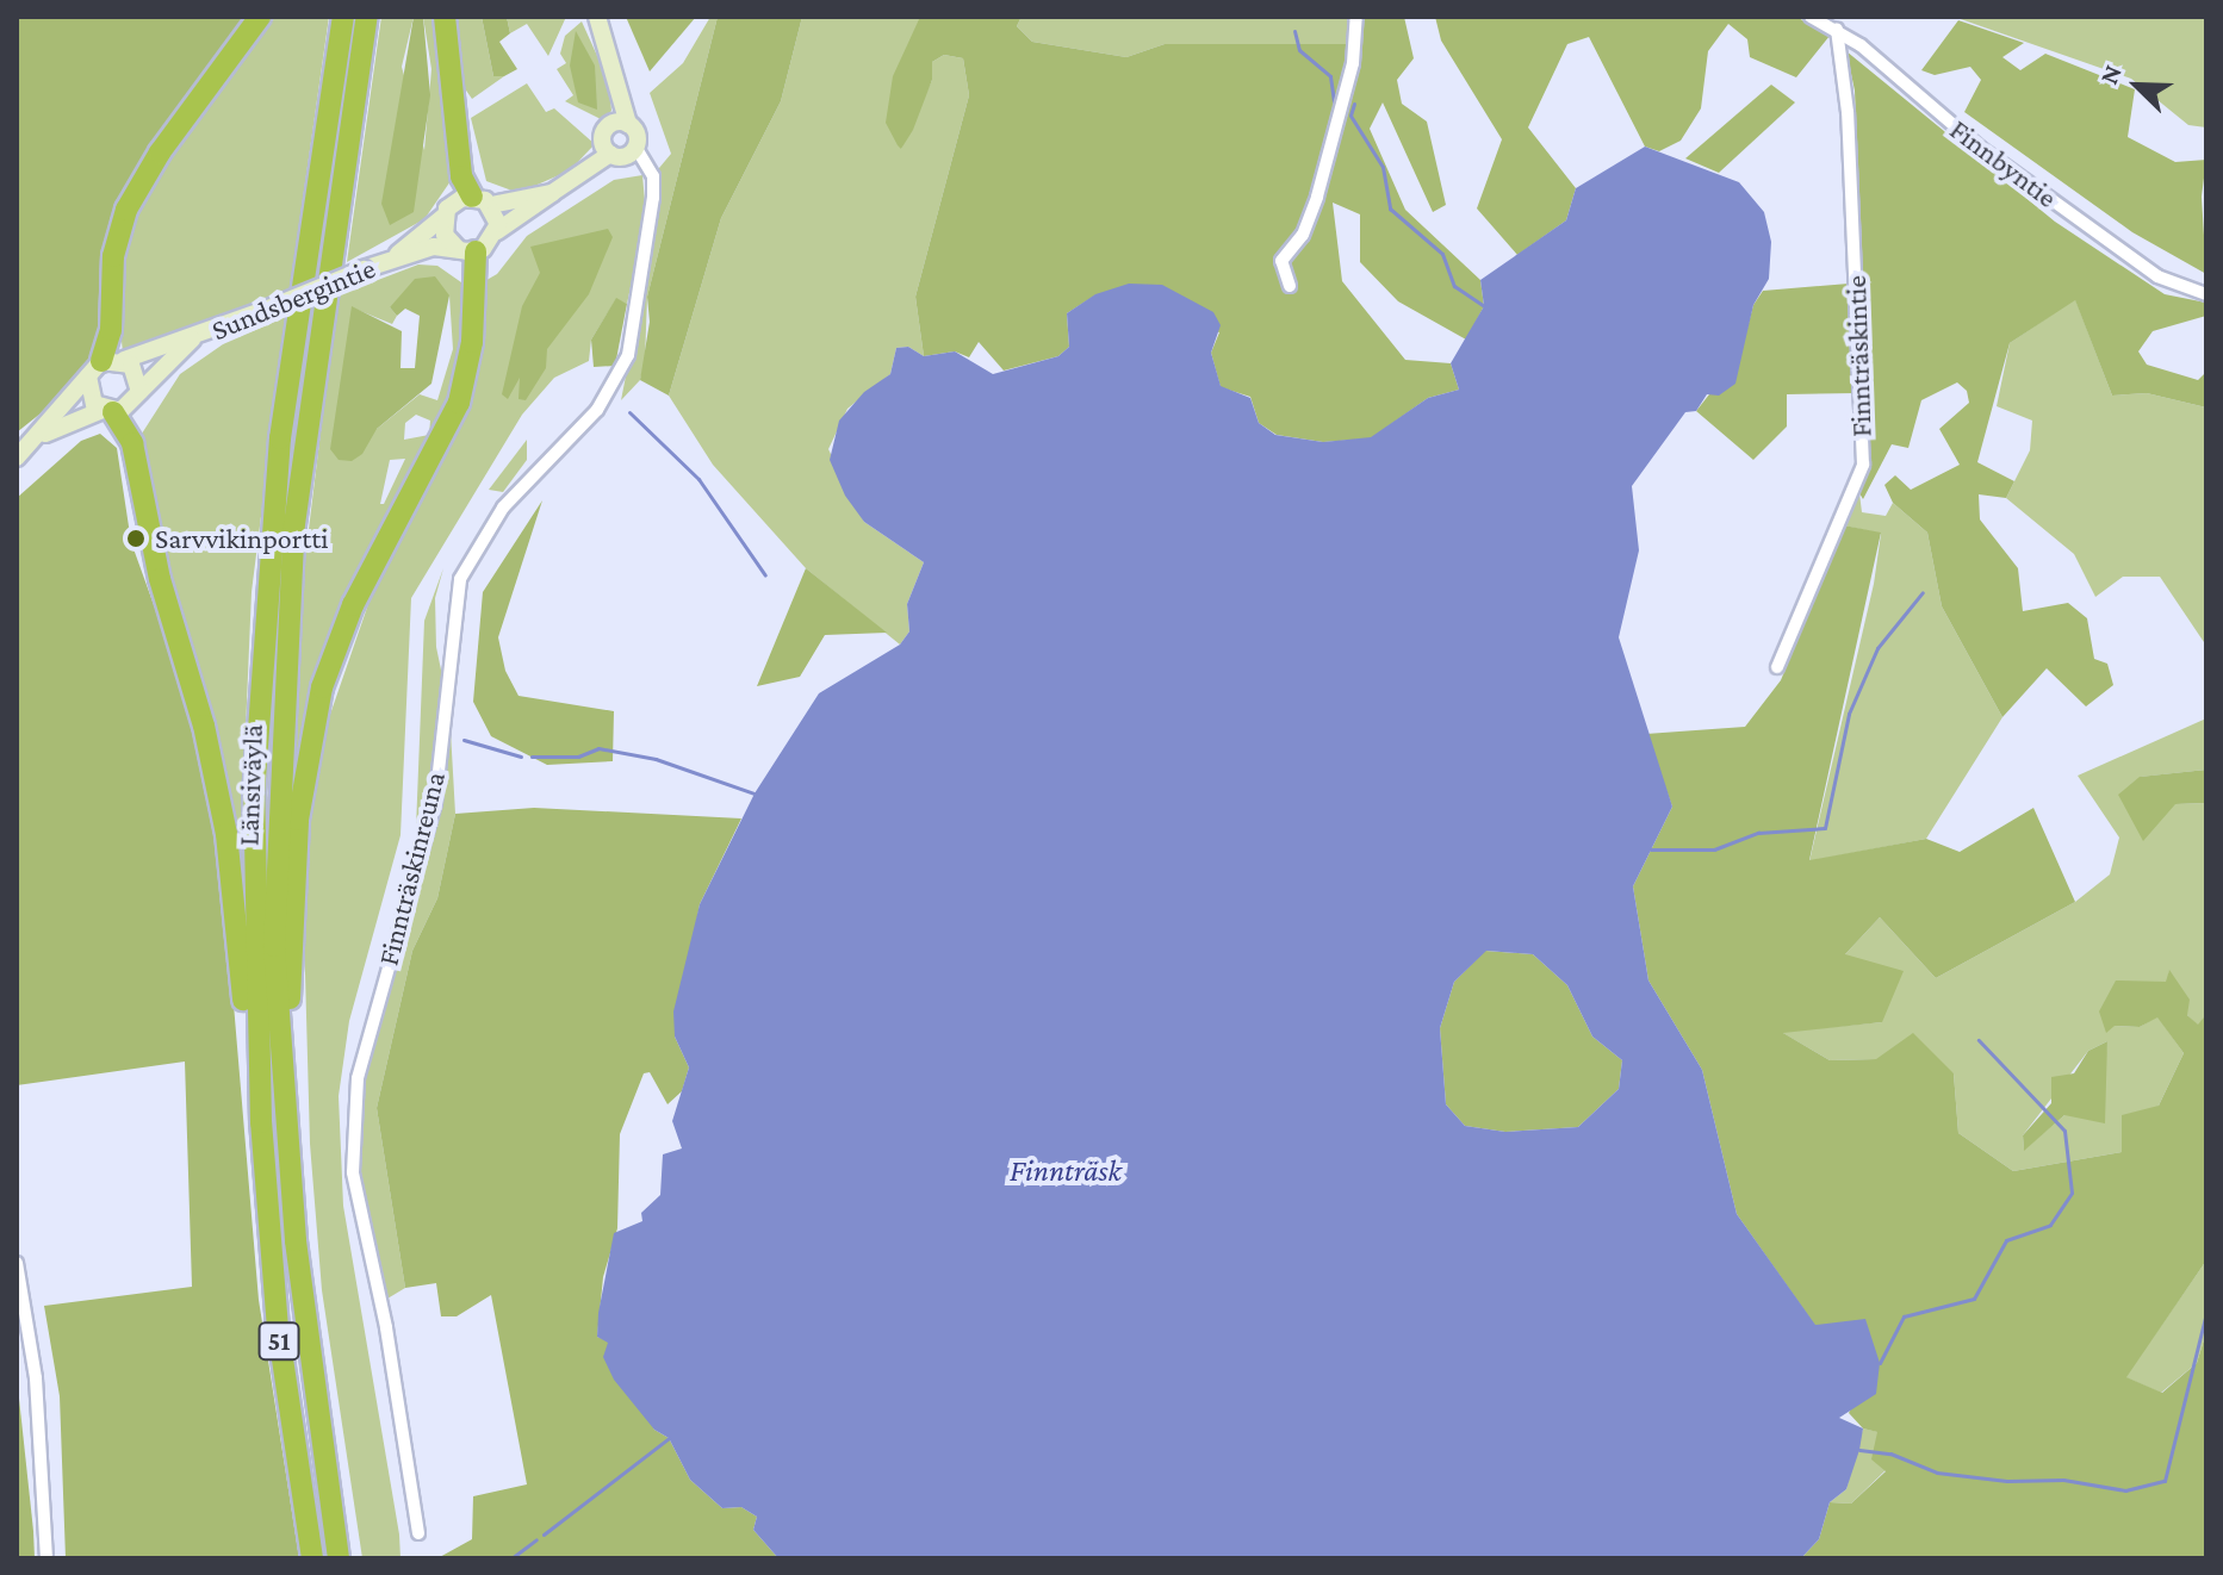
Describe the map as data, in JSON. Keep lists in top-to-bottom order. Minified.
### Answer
{"streets":{"highway":["Länsiväylä","51"],"main road":["Sundsbergintie"],"street":["Finnbyntie","Finnträskintie","Finnträskinreuna"]},"crossings":[["Finnbyntie","Finnträskintie"]],"water":["Finnträsk"],"places":["Sarvvikinportti"],"north":"top left"}
